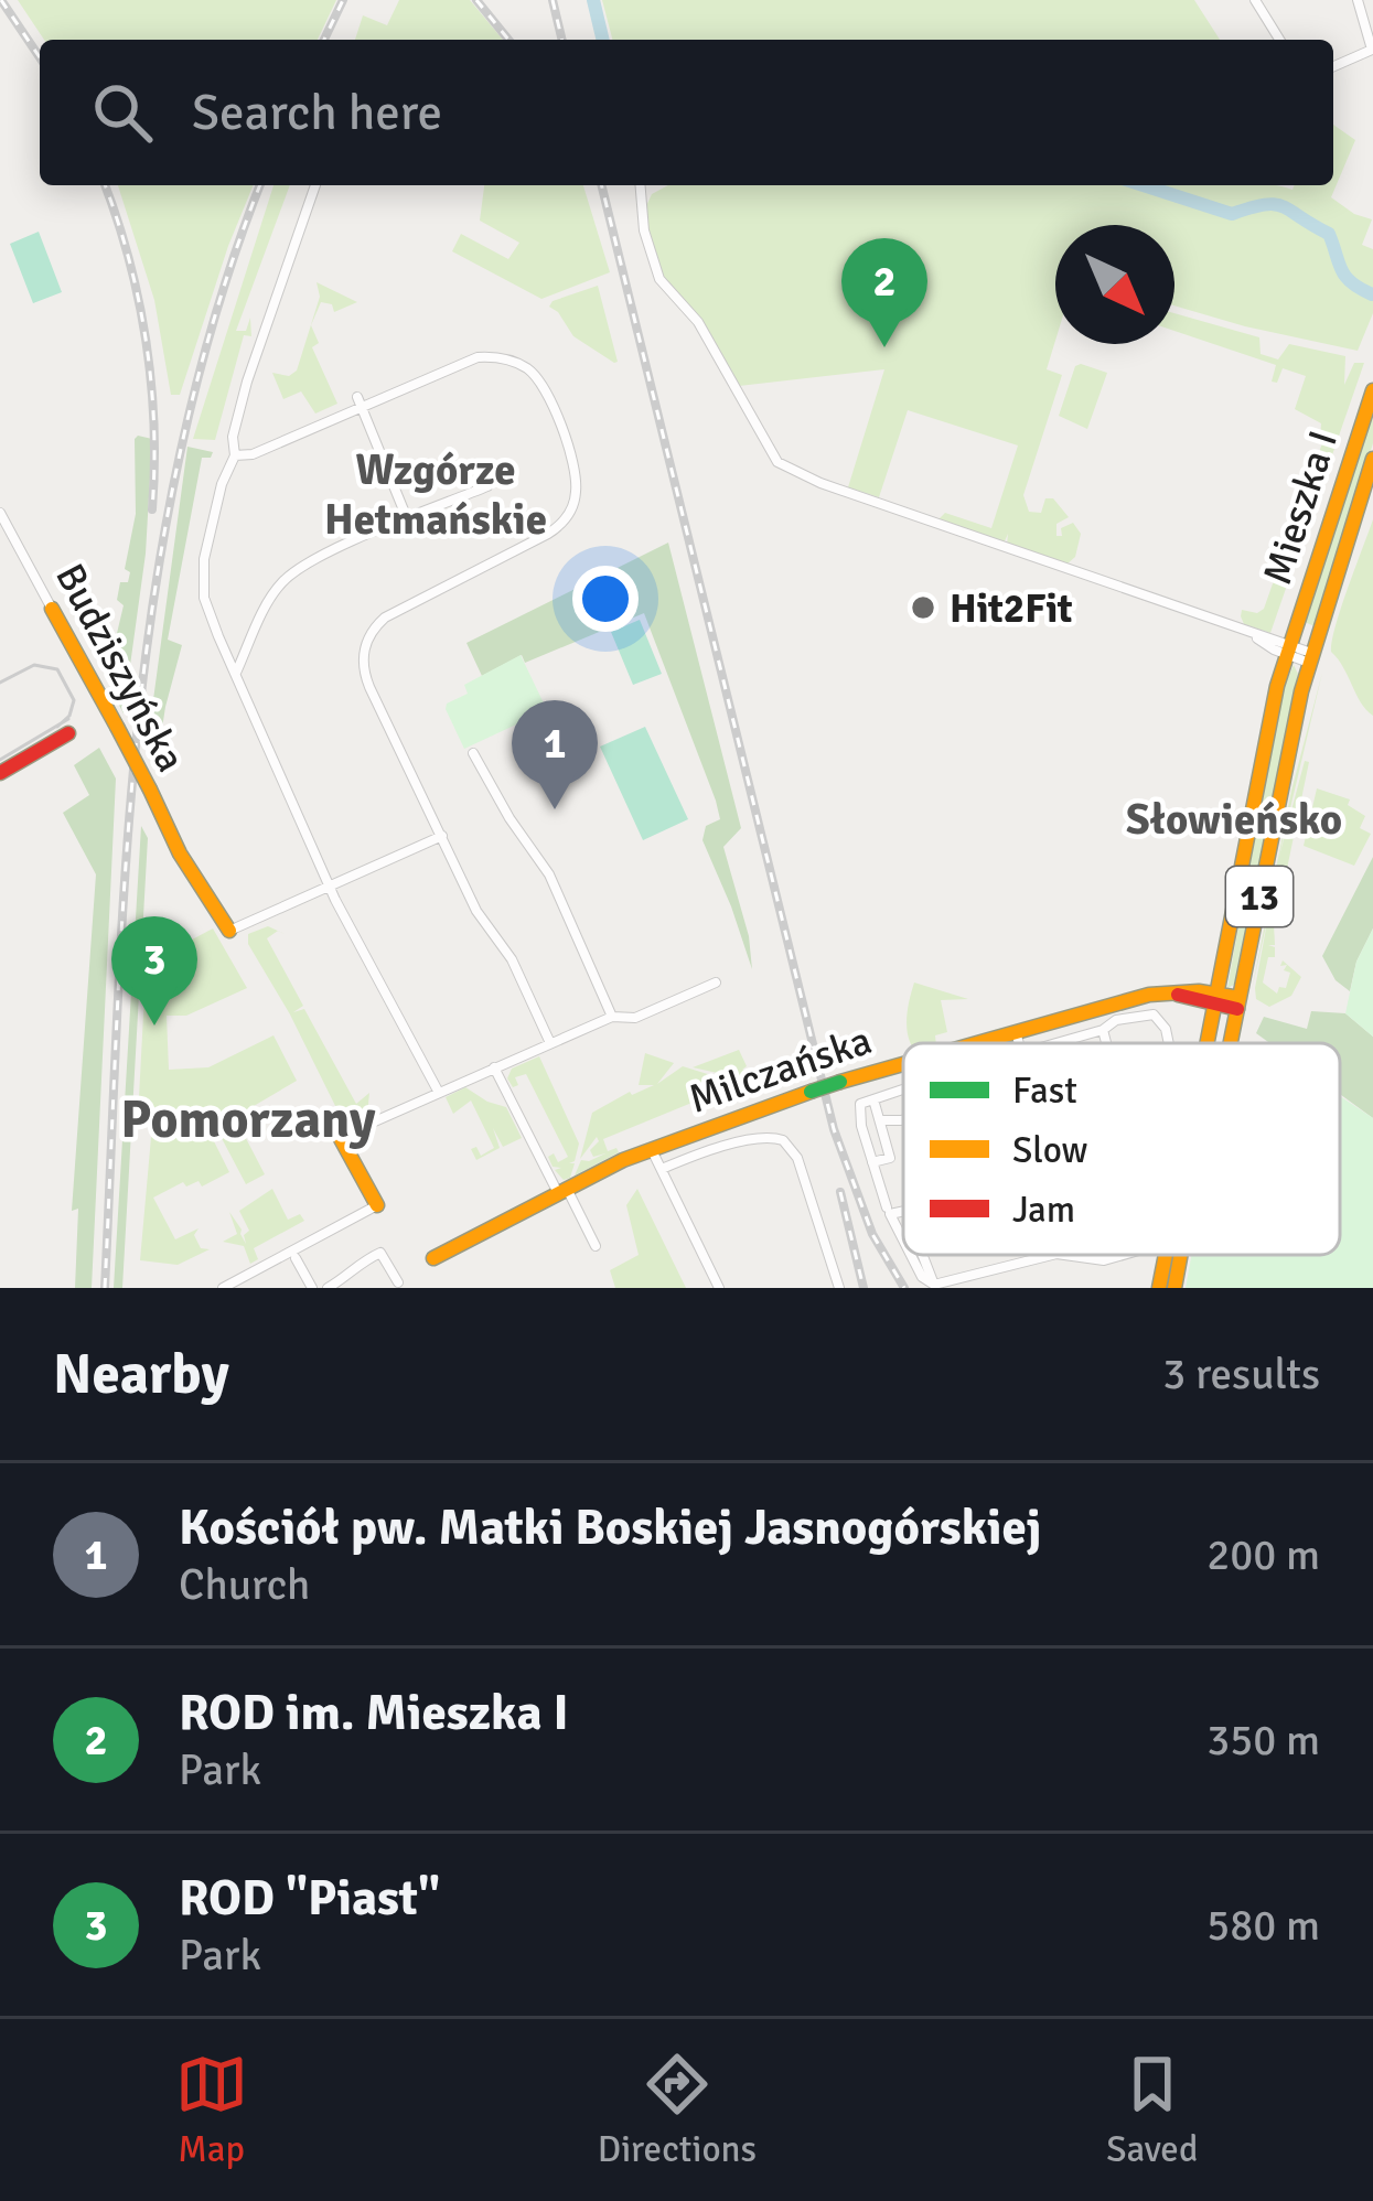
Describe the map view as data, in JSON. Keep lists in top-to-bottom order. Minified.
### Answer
{"streets":{"main road":["Mieszka I","Budziszyńska","13","Milczańska"]},"crossings":[["Mieszka I","Milczańska"]],"districts":["Wzgórze Hetmańskie","Słowieńsko","Pomorzany"],"places":["Hit2Fit"],"legend":["Fast","Slow","Jam"],"north":"bottom right","page":{"search":"Search here","pins":["2","1","3"],"heading":["Nearby","3 results"],"list":[{"mark":"1","name":"Kościół pw. Matki Boskiej Jasnogórskiej","note":"Church","value":"200 m"},{"mark":"2","name":"ROD im. Mieszka I","note":"Park","value":"350 m"},{"mark":"3","name":"ROD \"Piast\"","note":"Park","value":"580 m"}],"nav":["Map","Directions","Saved"]}}
